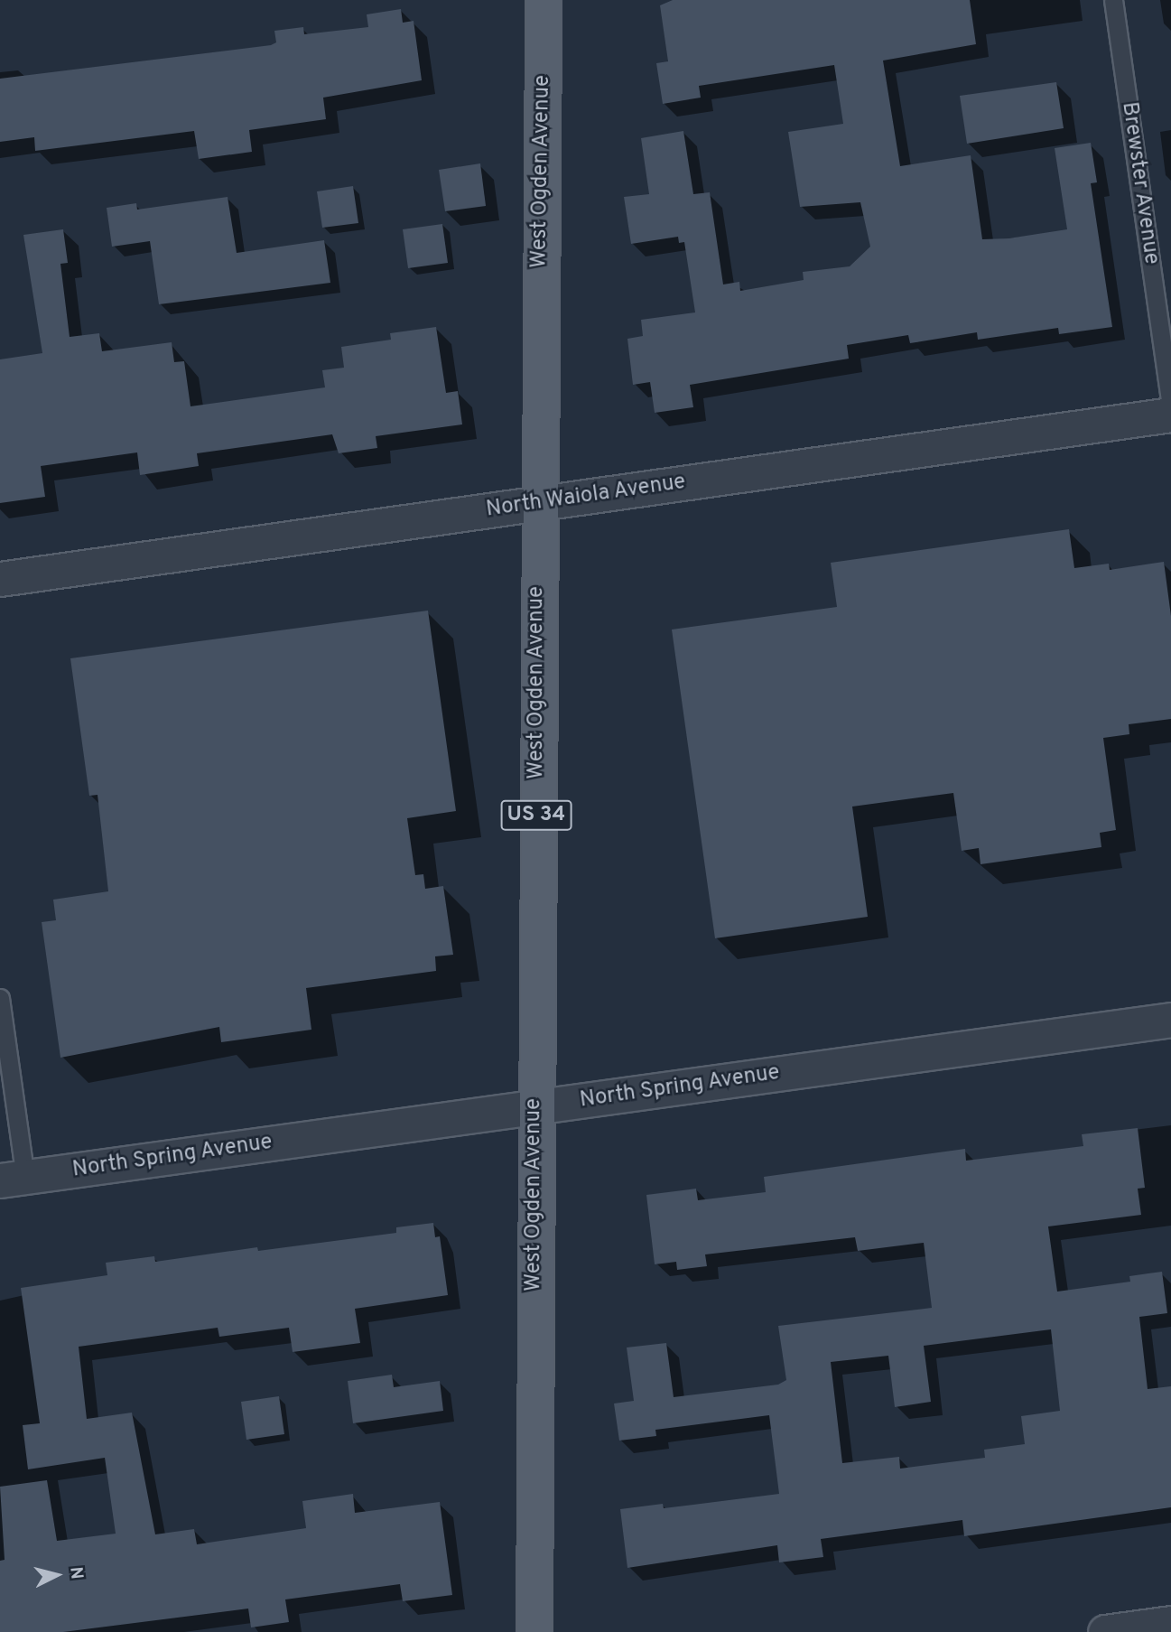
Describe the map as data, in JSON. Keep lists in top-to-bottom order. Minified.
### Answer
{"streets":{"main road":["West Ogden Avenue","US 34"],"street":["North Waiola Avenue","North Spring Avenue"],"lane":["Brewster Avenue"]},"crossings":[["West Ogden Avenue","North Waiola Avenue"],["West Ogden Avenue","North Spring Avenue"]],"north":"right"}
